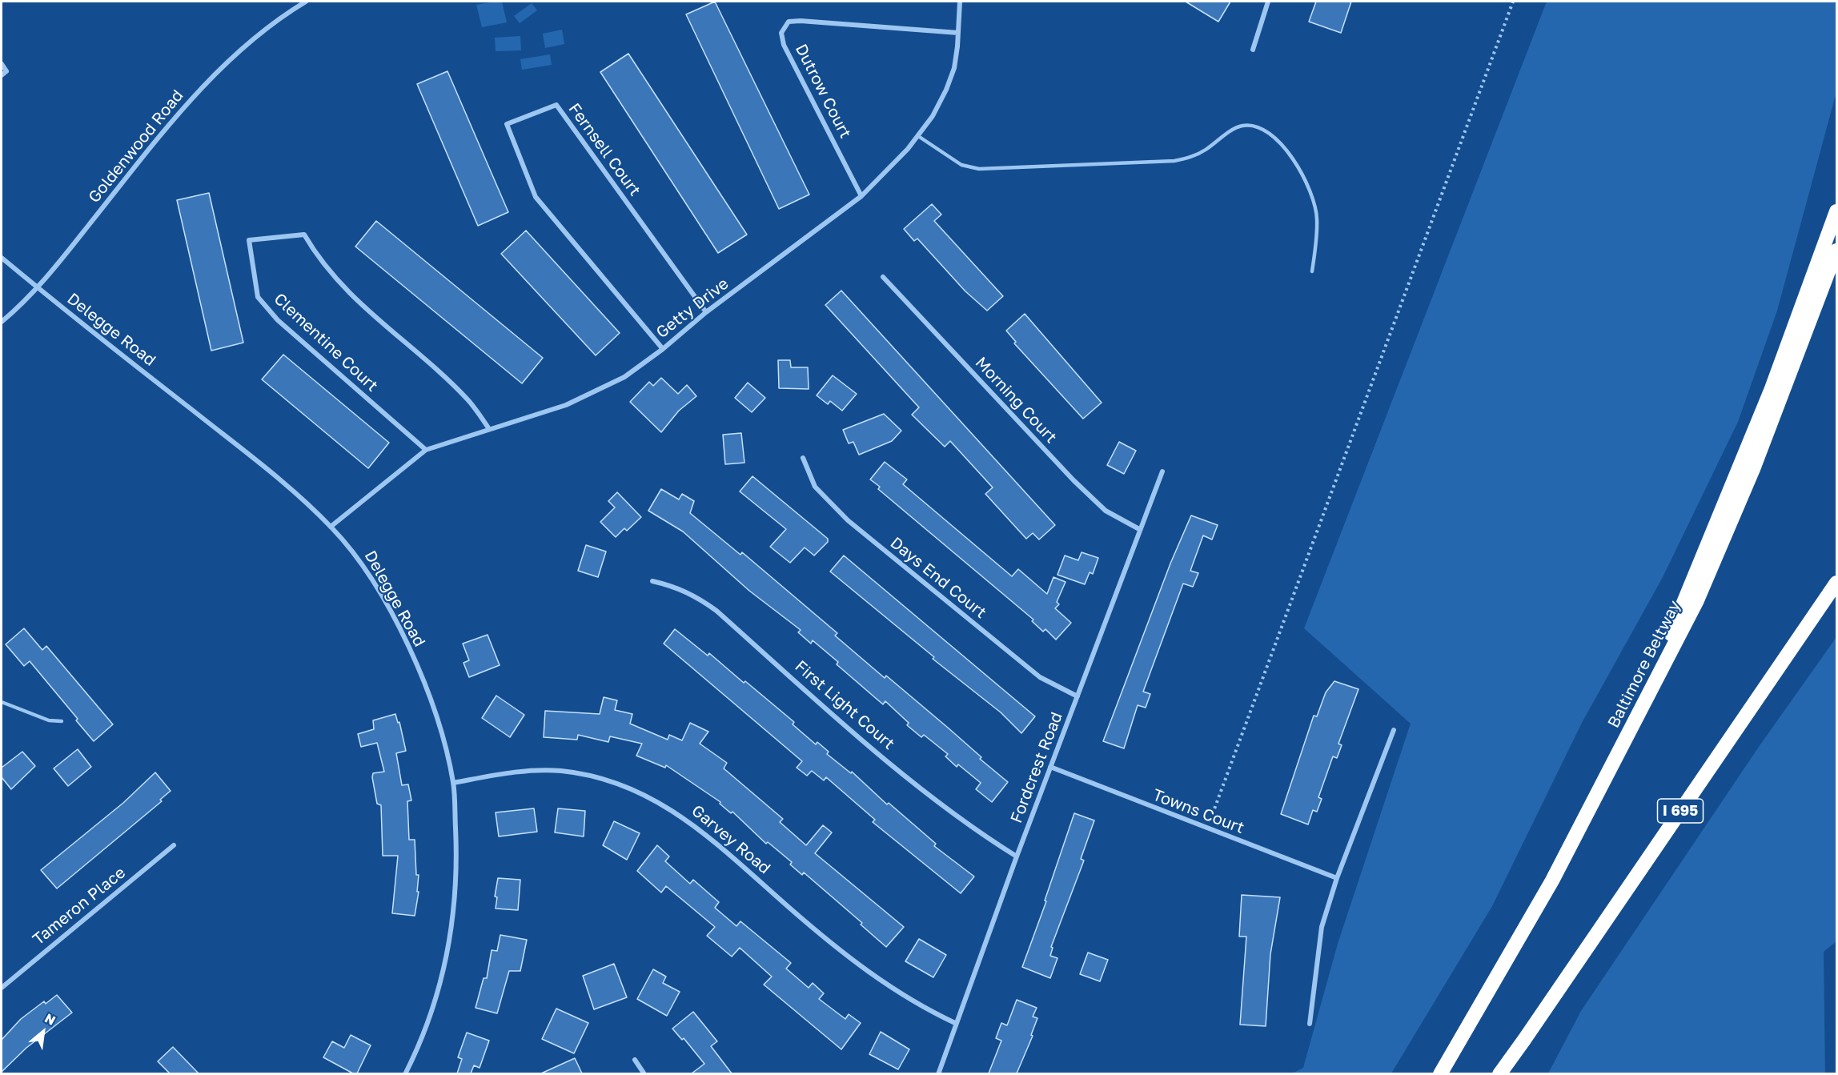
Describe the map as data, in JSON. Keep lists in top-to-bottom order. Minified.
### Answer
{"streets":{"highway":["Baltimore Beltway","I 695"],"street":["Dutrow Court","Goldenwood Road","Fernsell Court","Getty Drive","Delegge Road","Clementine Court","Morning Court","Days End Court","First Light Court","Fordcrest Road","Towns Court","Garvey Road","Tameron Place"]},"crossings":[["Dutrow Court","Getty Drive"],["Goldenwood Road","Delegge Road"],["Fernsell Court","Getty Drive"],["Getty Drive","Delegge Road"],["Getty Drive","Clementine Court"],["Delegge Road","Garvey Road"],["Morning Court","Fordcrest Road"],["Days End Court","Fordcrest Road"],["First Light Court","Fordcrest Road"],["Fordcrest Road","Towns Court"],["Fordcrest Road","Garvey Road"]],"north":"top right"}
